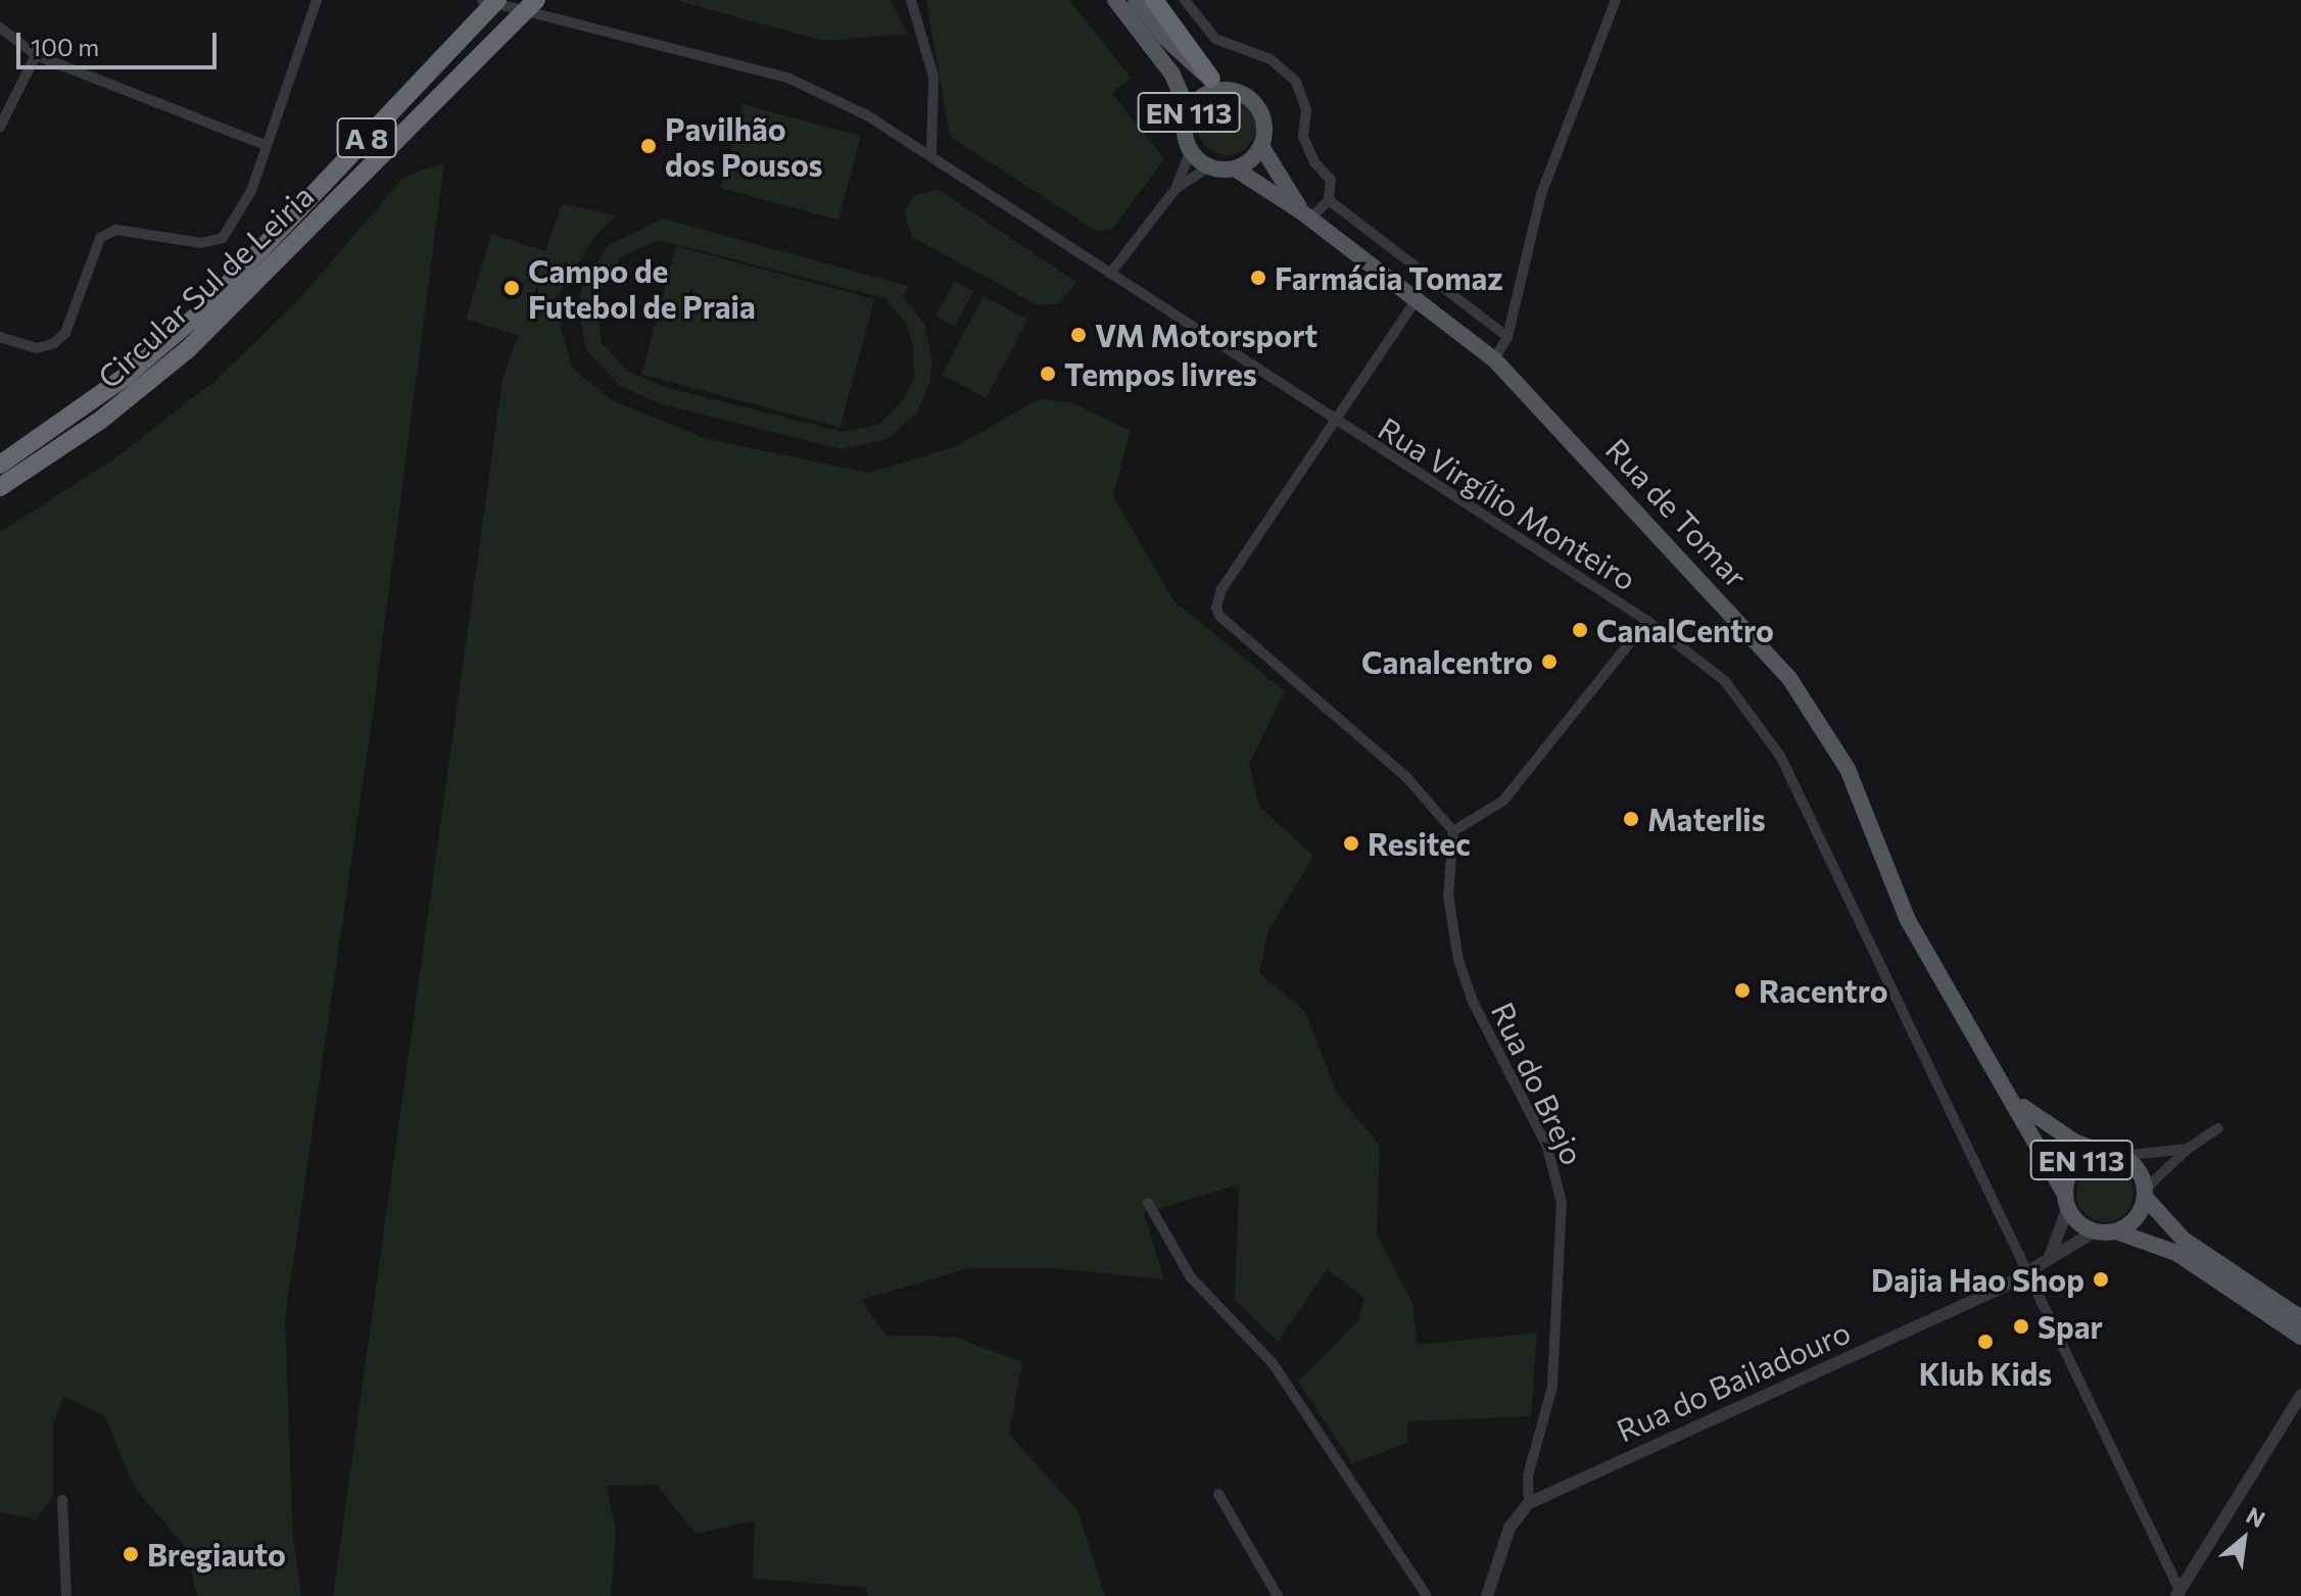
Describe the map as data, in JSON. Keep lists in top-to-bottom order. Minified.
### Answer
{"streets":{"highway":["A 8","Circular Sul de Leiria"],"main road":["EN 113","Rua de Tomar"],"street":["Rua Virgílio Monteiro","Rua do Brejo","Rua do Bailadouro"]},"crossings":[["EN 113","Rua de Tomar"],["EN 113","Rua do Bailadouro"],["Rua Virgílio Monteiro","Rua do Bailadouro"],["Rua de Tomar","Rua do Bailadouro"],["Rua do Brejo","Rua do Bailadouro"]],"places":["Pavilhão dos Pousos","Farmácia Tomaz","Campo de Futebol de Praia","VM Motorsport","Tempos livres","CanalCentro","Canalcentro","Materlis","Resitec","Racentro","Dajia Hao Shop","Spar","Klub Kids","Bregiauto"],"scale_bar":"100 m","north":"top right"}
